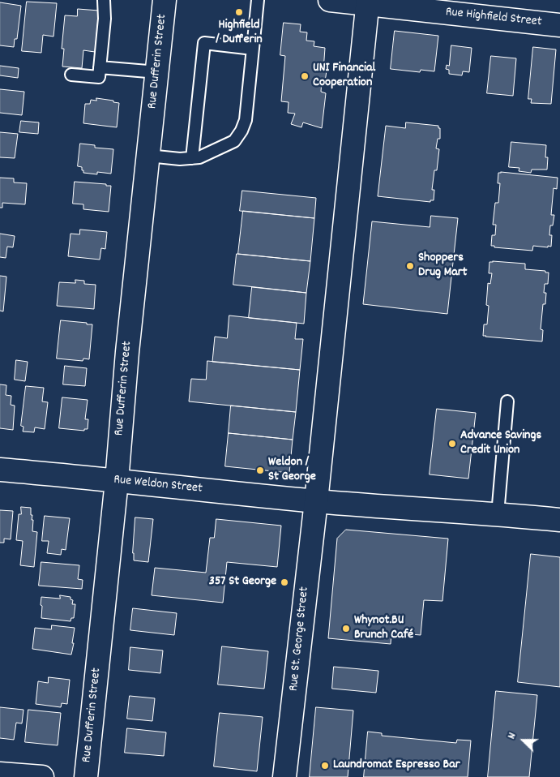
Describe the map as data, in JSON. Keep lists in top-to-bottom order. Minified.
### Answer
{"streets":{"street":["Rue Highfield Street","Rue Dufferin Street","Rue Weldon Street","Rue St. George Street"]},"crossings":[["Rue Highfield Street","Rue St. George Street"],["Rue Dufferin Street","Rue Weldon Street"],["Rue Weldon Street","Rue St. George Street"]],"places":["Highfield / Dufferin","UNI Financial Cooperation","Shoppers Drug Mart","Advance Savings Credit Union","Weldon / St George","357 St George","Whynot.BU Brunch Café","Laundromat Espresso Bar"],"north":"left"}
